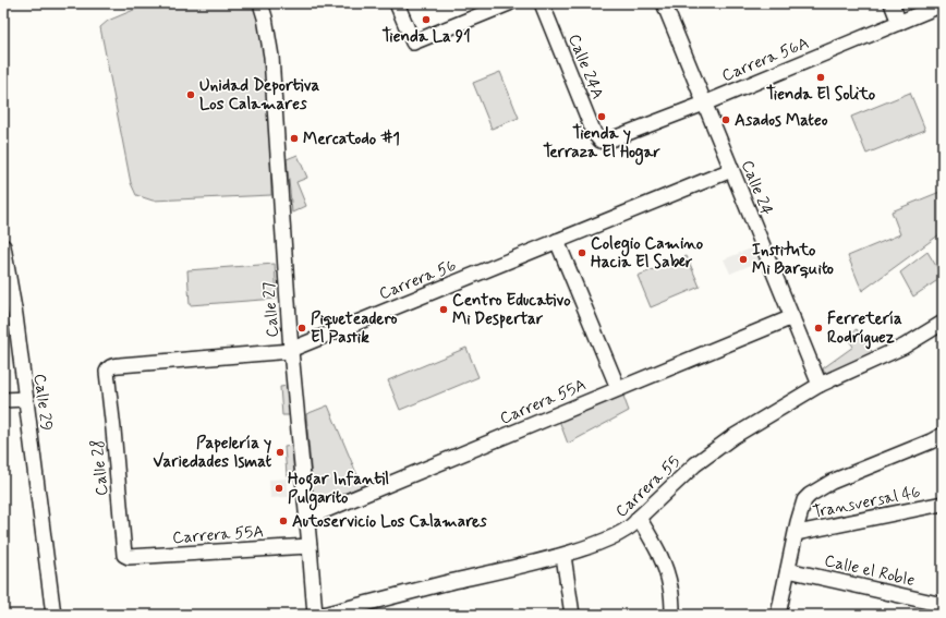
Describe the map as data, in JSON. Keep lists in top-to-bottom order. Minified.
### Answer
{"streets":{"street":["Carrera 56A","Calle 24A","Calle 24","Carrera 56","Calle 27","Carrera 55A","Calle 29","Calle 28","Carrera 55","Transversal 46","Calle el Roble"]},"crossings":[["Carrera 56A","Calle 24A"],["Carrera 56A","Calle 24"],["Calle 24","Carrera 56"],["Calle 24","Carrera 55A"],["Calle 24","Carrera 55"],["Carrera 56","Calle 27"],["Carrera 56","Calle 28"],["Calle 27","Carrera 55A"],["Carrera 55A","Calle 28"]],"places":["Tienda La 91","Tienda El Solito","Unidad Deportiva Los Calamares","Tienda y Terraza El Hogar","Asados Mateo","Mercatodo #1","Colegio Camino Hacia El Saber","Instituto Mi Barquito","Centro Educativo Mi Despertar","Piqueteadero El Pastik","Ferretería Rodríguez","Papelería y Variedades Ismat","Hogar Infantil Pulgarito","Autoservicio Los Calamares"]}
